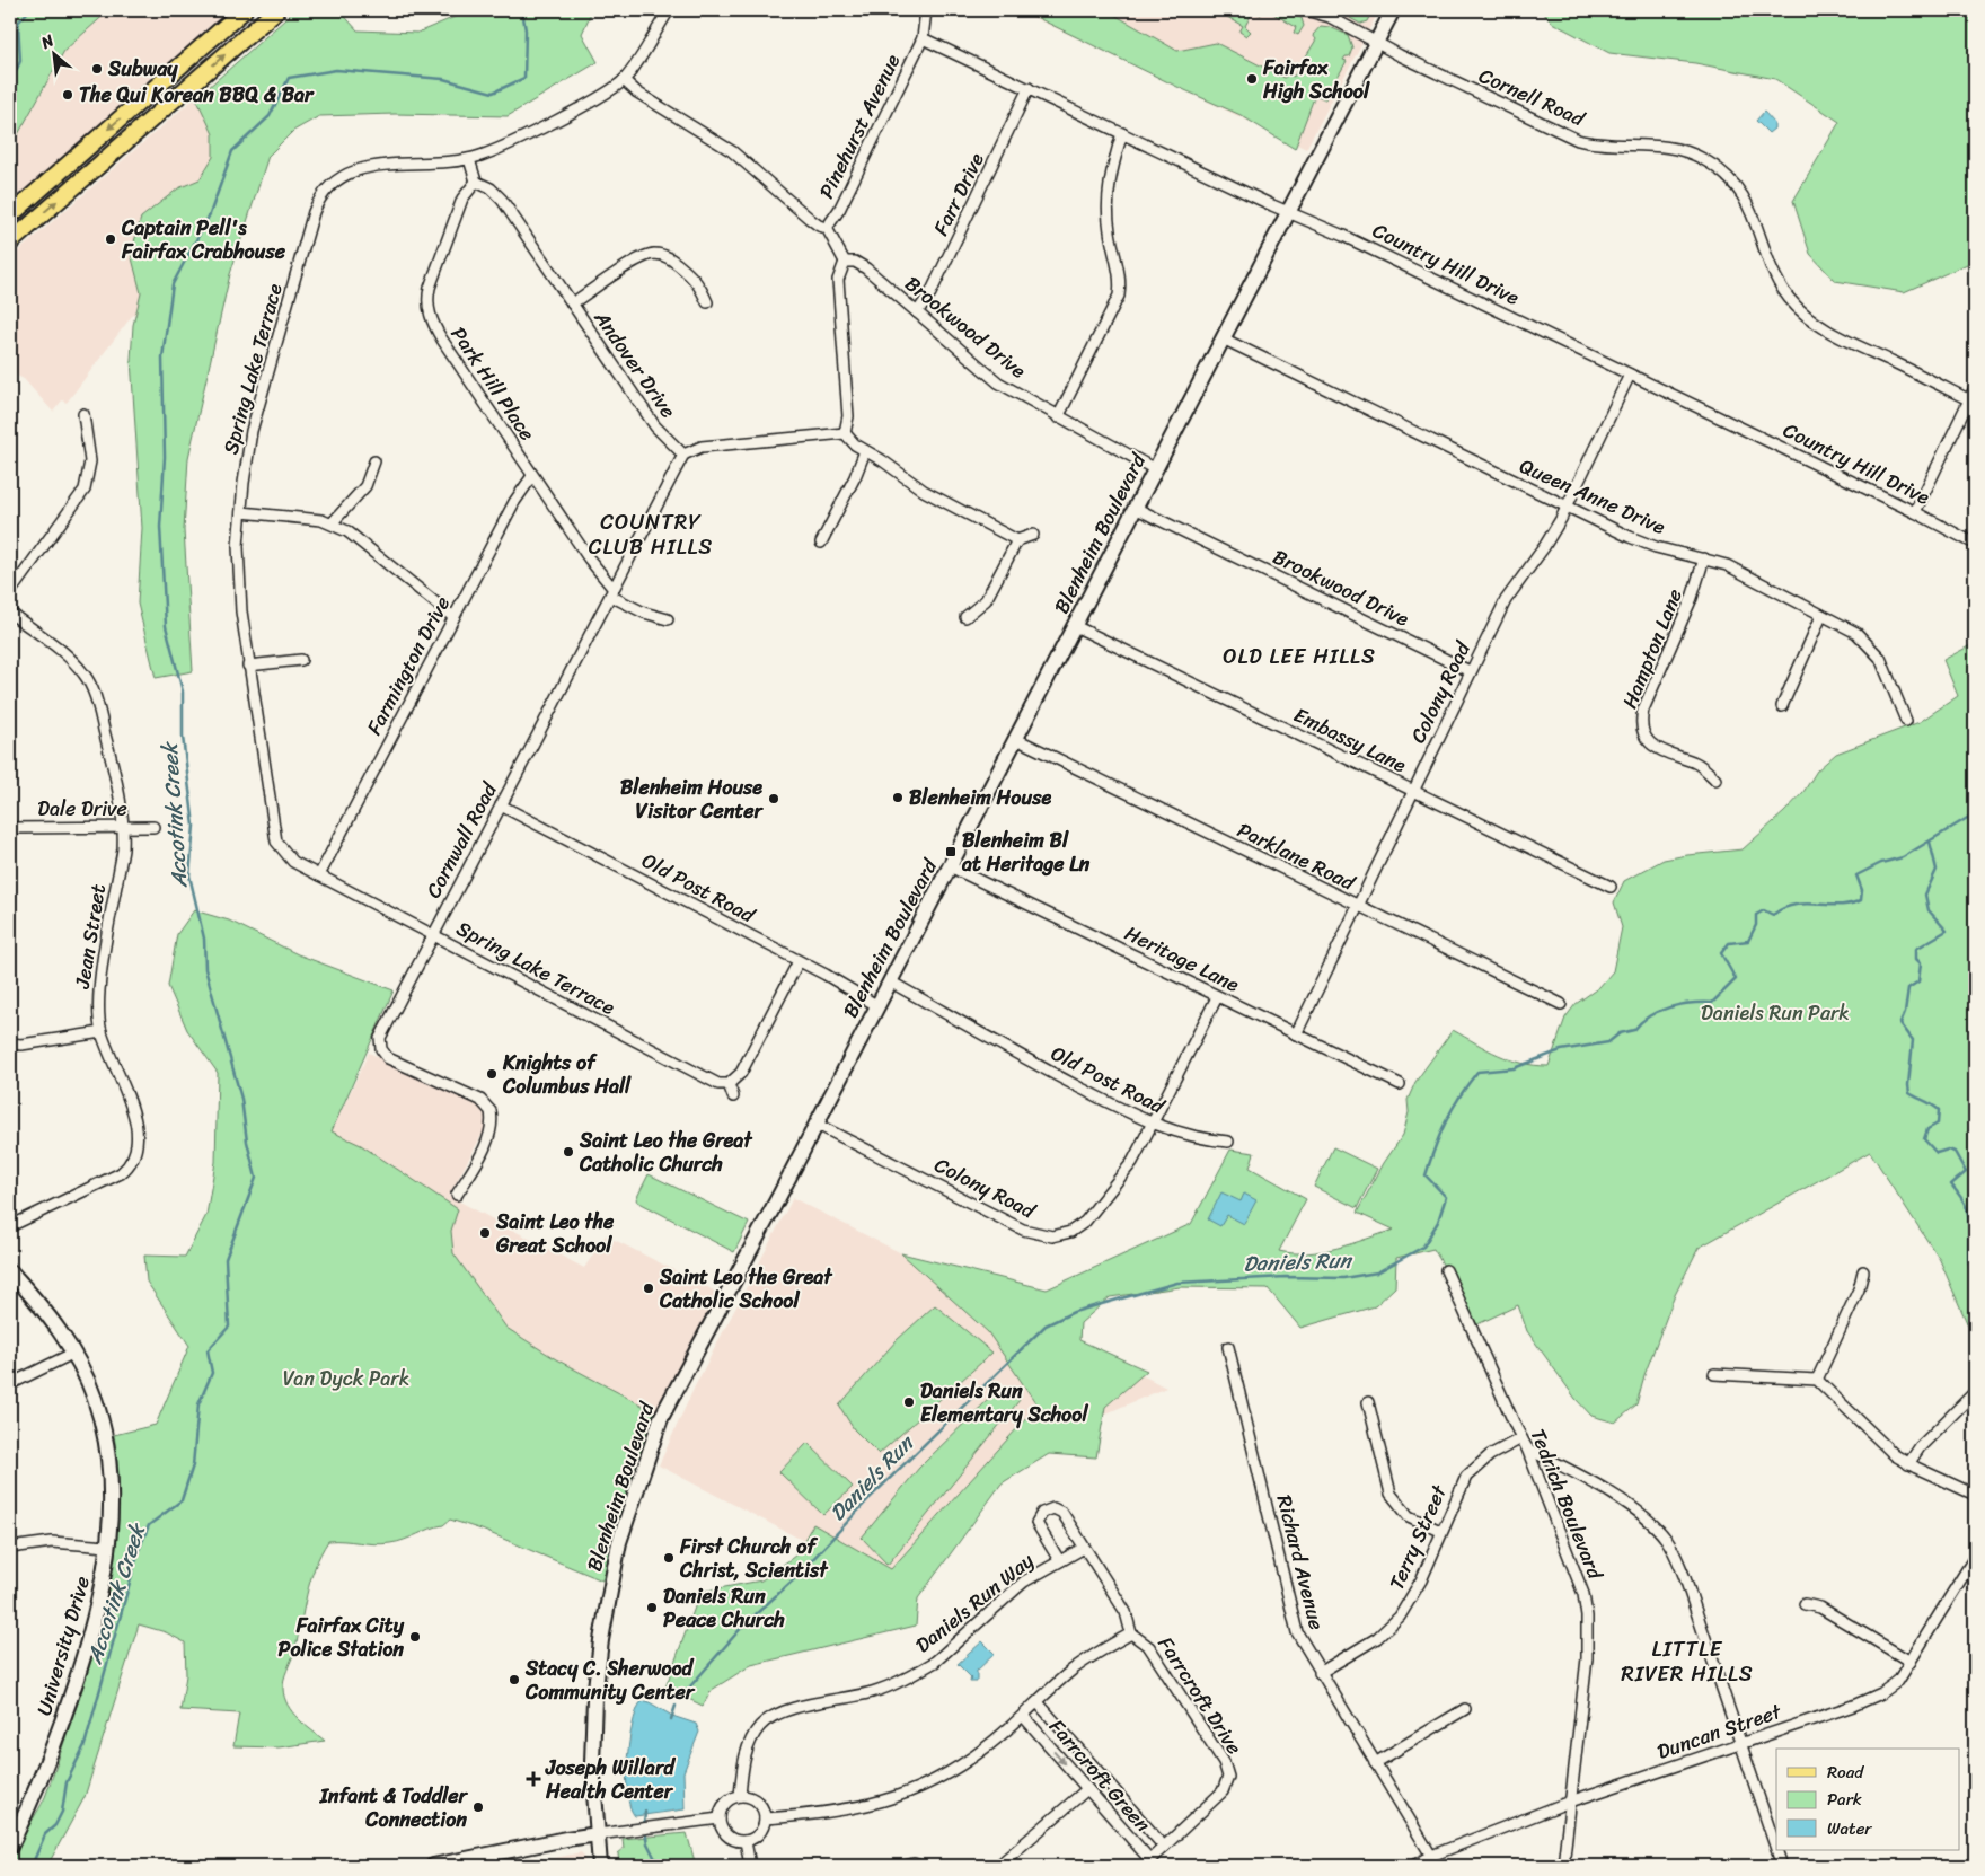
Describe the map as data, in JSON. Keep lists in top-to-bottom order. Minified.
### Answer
{"streets":{"main road":["Blenheim Boulevard","University Drive"],"street":["Cornell Road","Pinehurst Avenue","Farr Drive","Country Hill Drive","Brookwood Drive","Andover Drive","Spring Lake Terrace","Park Hill Place","Queen Anne Drive","Hampton Lane","Farmington Drive","Colony Road","Embassy Lane","Dale Drive","Cornwall Road","Parklane Road","Old Post Road","Jean Street","Heritage Lane","Tedrich Boulevard","Terry Street","Richard Avenue","Daniels Run Way","Farrcroft Drive","Duncan Street","Farrcroft Green"]},"crossings":[["Cornell Road","Blenheim Boulevard"],["Pinehurst Avenue","Country Hill Drive"],["Farr Drive","Country Hill Drive"],["Farr Drive","Brookwood Drive"],["Country Hill Drive","Blenheim Boulevard"],["Country Hill Drive","Colony Road"],["Brookwood Drive","Blenheim Boulevard"],["Brookwood Drive","Colony Road"],["Andover Drive","Park Hill Place"],["Andover Drive","Cornwall Road"],["Spring Lake Terrace","Farmington Drive"],["Spring Lake Terrace","Cornwall Road"],["Park Hill Place","Farmington Drive"],["Park Hill Place","Cornwall Road"],["Queen Anne Drive","Blenheim Boulevard"],["Queen Anne Drive","Hampton Lane"],["Queen Anne Drive","Colony Road"],["Blenheim Boulevard","Colony Road"],["Blenheim Boulevard","Embassy Lane"],["Blenheim Boulevard","Parklane Road"],["Blenheim Boulevard","Old Post Road"],["Blenheim Boulevard","Heritage Lane"],["Colony Road","Embassy Lane"],["Colony Road","Parklane Road"],["Colony Road","Old Post Road"],["Colony Road","Heritage Lane"],["Dale Drive","Jean Street"],["Cornwall Road","Old Post Road"],["Tedrich Boulevard","Terry Street"],["Tedrich Boulevard","Duncan Street"],["Terry Street","Richard Avenue"],["Richard Avenue","Duncan Street"],["Daniels Run Way","Farrcroft Drive"],["Farrcroft Drive","Farrcroft Green"]],"districts":["COUNTRY CLUB HILLS","OLD LEE HILLS","LITTLE RIVER HILLS"],"water":["Accotink Creek","Daniels Run"],"parks":["Daniels Run Park","Van Dyck Park"],"places":{"other":["Subway","Fairfax High School","The Qui Korean BBQ & Bar","Captain Pell's Fairfax Crabhouse","Blenheim House","Blenheim House Visitor Center","Knights of Columbus Hall","Saint Leo the Great Catholic Church","Saint Leo the Great School","Saint Leo the Great Catholic School","Daniels Run Elementary School","First Church of Christ, Scientist","Daniels Run Peace Church","Fairfax City Police Station","Stacy C. Sherwood Community Center","Infant & Toddler Connection"],"transit":["Blenheim Bl at Heritage Ln"],"health":["Joseph Willard Health Center"]},"legend":["Road","Park","Water"],"north":"top left"}
